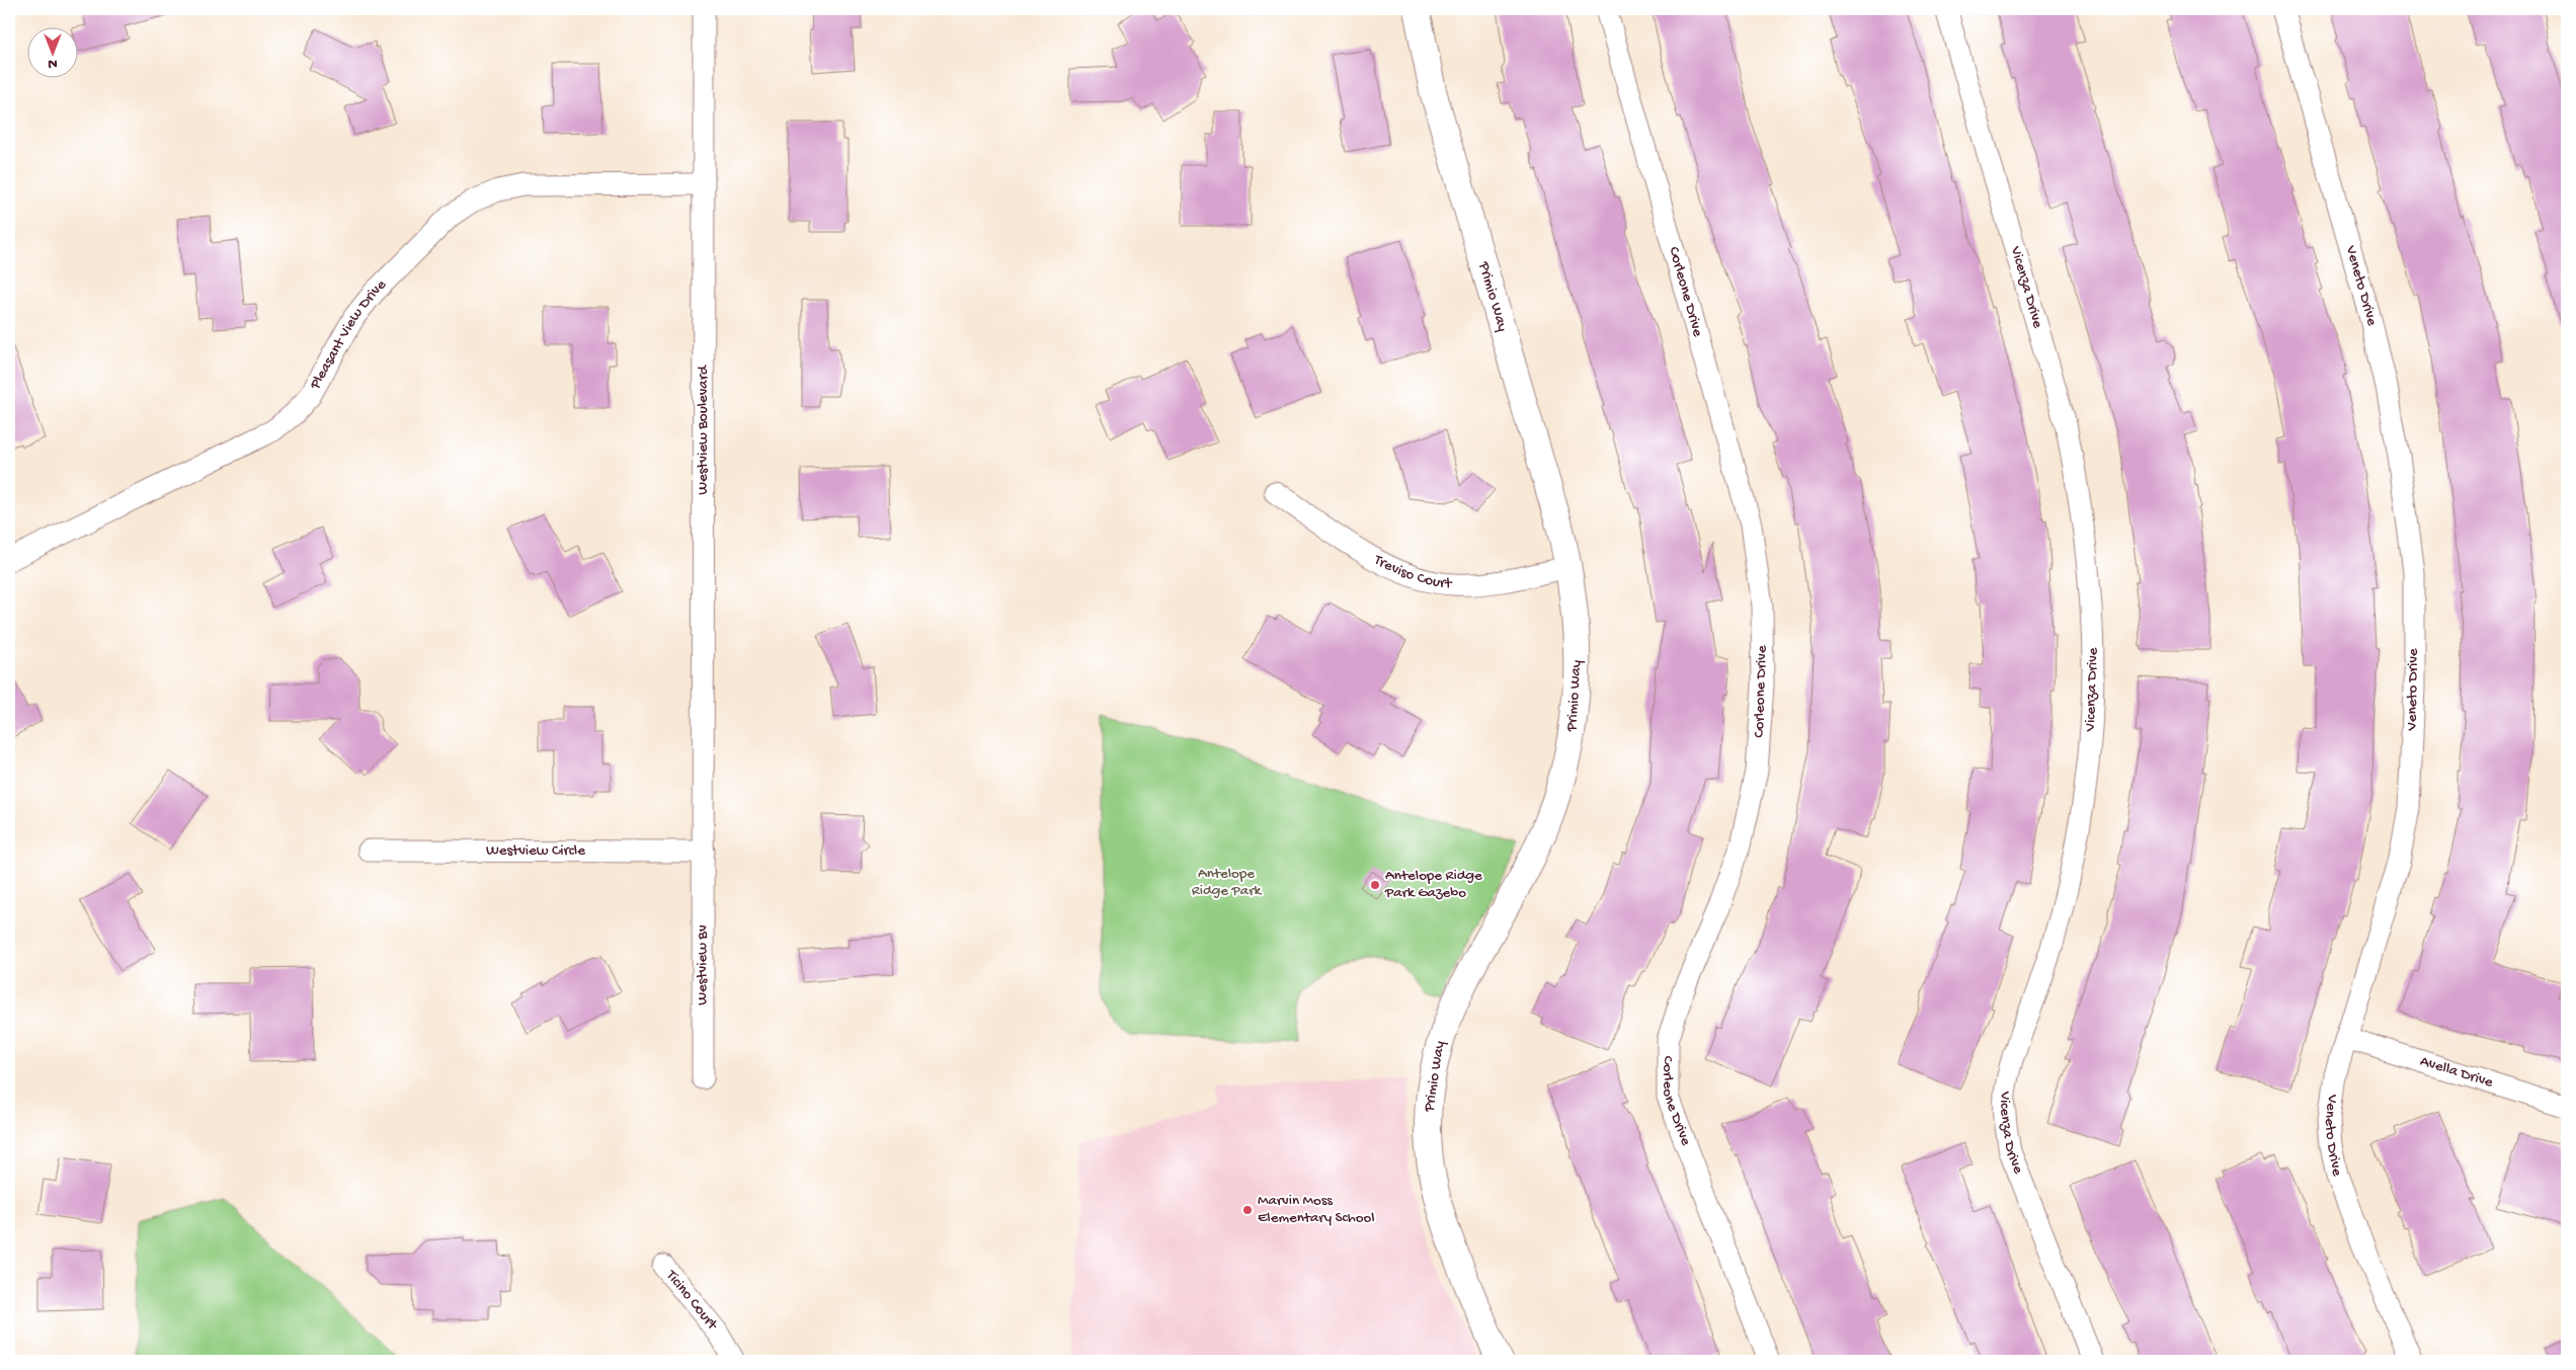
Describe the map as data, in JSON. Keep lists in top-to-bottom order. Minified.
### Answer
{"streets":{"street":["Veneto Drive","Vicenza Drive","Corleone Drive","Primio Way","Pleasant View Drive","Westview Boulevard","Treviso Court","Westview Circle","Westview Bv","Avella Drive","Ticino Court"]},"crossings":[["Veneto Drive","Avella Drive"],["Primio Way","Treviso Court"],["Pleasant View Drive","Westview Boulevard"],["Westview Boulevard","Westview Circle"],["Westview Boulevard","Westview Bv"],["Westview Circle","Westview Bv"]],"parks":["Antelope Ridge Park"],"places":["Antelope Ridge Park Gazebo","Marvin Moss Elementary School"],"north":"bottom"}
